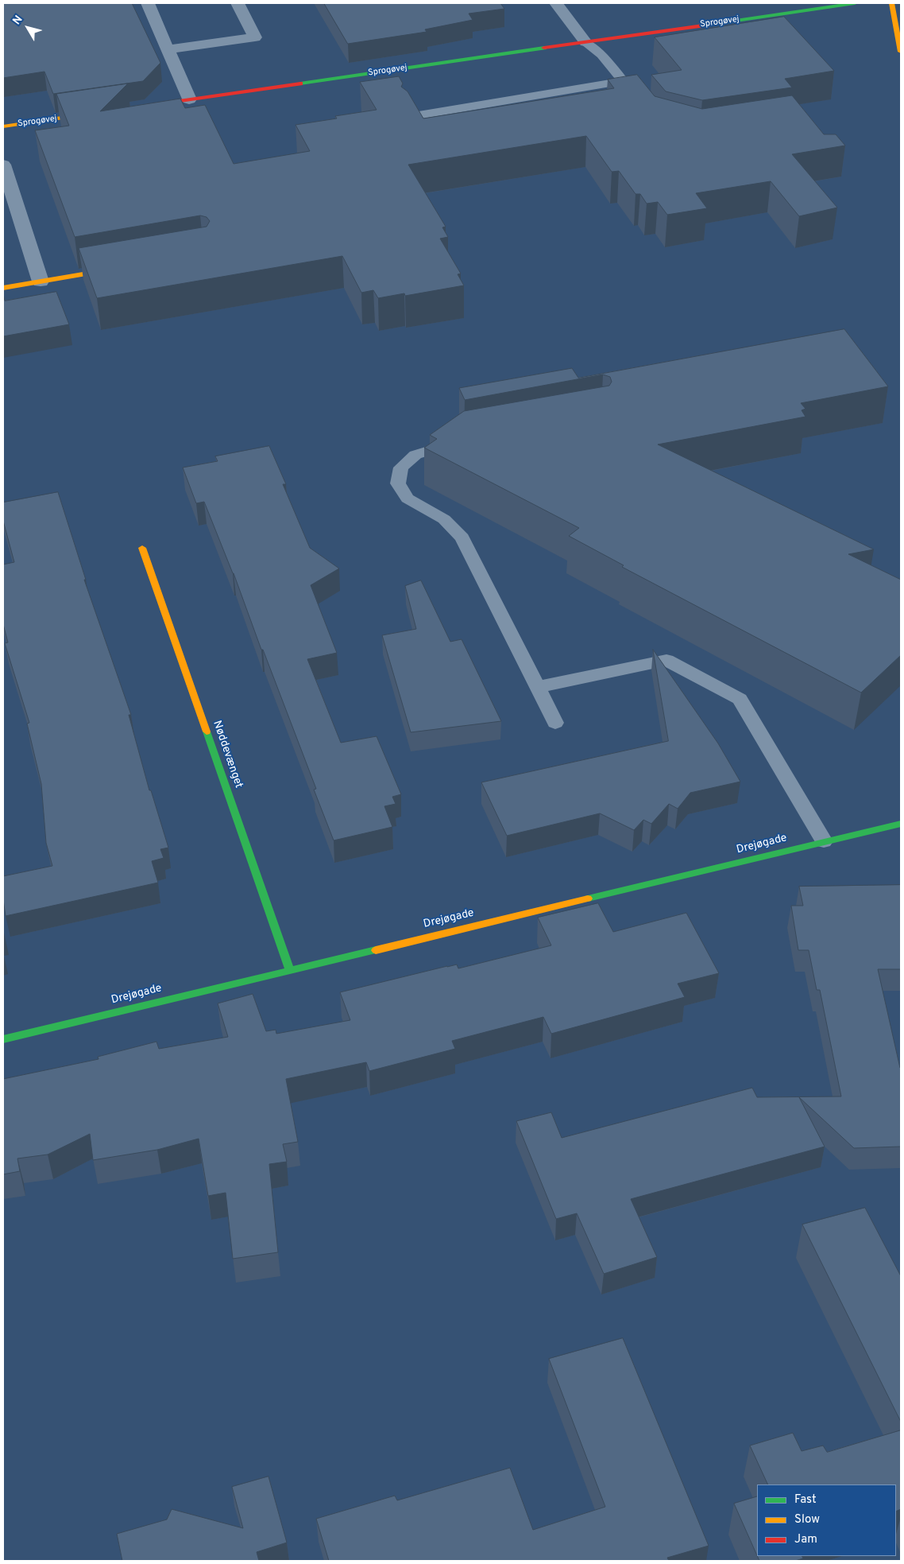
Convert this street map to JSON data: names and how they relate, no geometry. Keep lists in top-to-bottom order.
{
  "streets": {
    "street": ["Sprogøvej", "Nøddevænget", "Drejøgade"]
  },
  "crossings": [
    ["Nøddevænget", "Drejøgade"]
  ],
  "legend": ["Fast", "Slow", "Jam"],
  "north": "top left"
}
